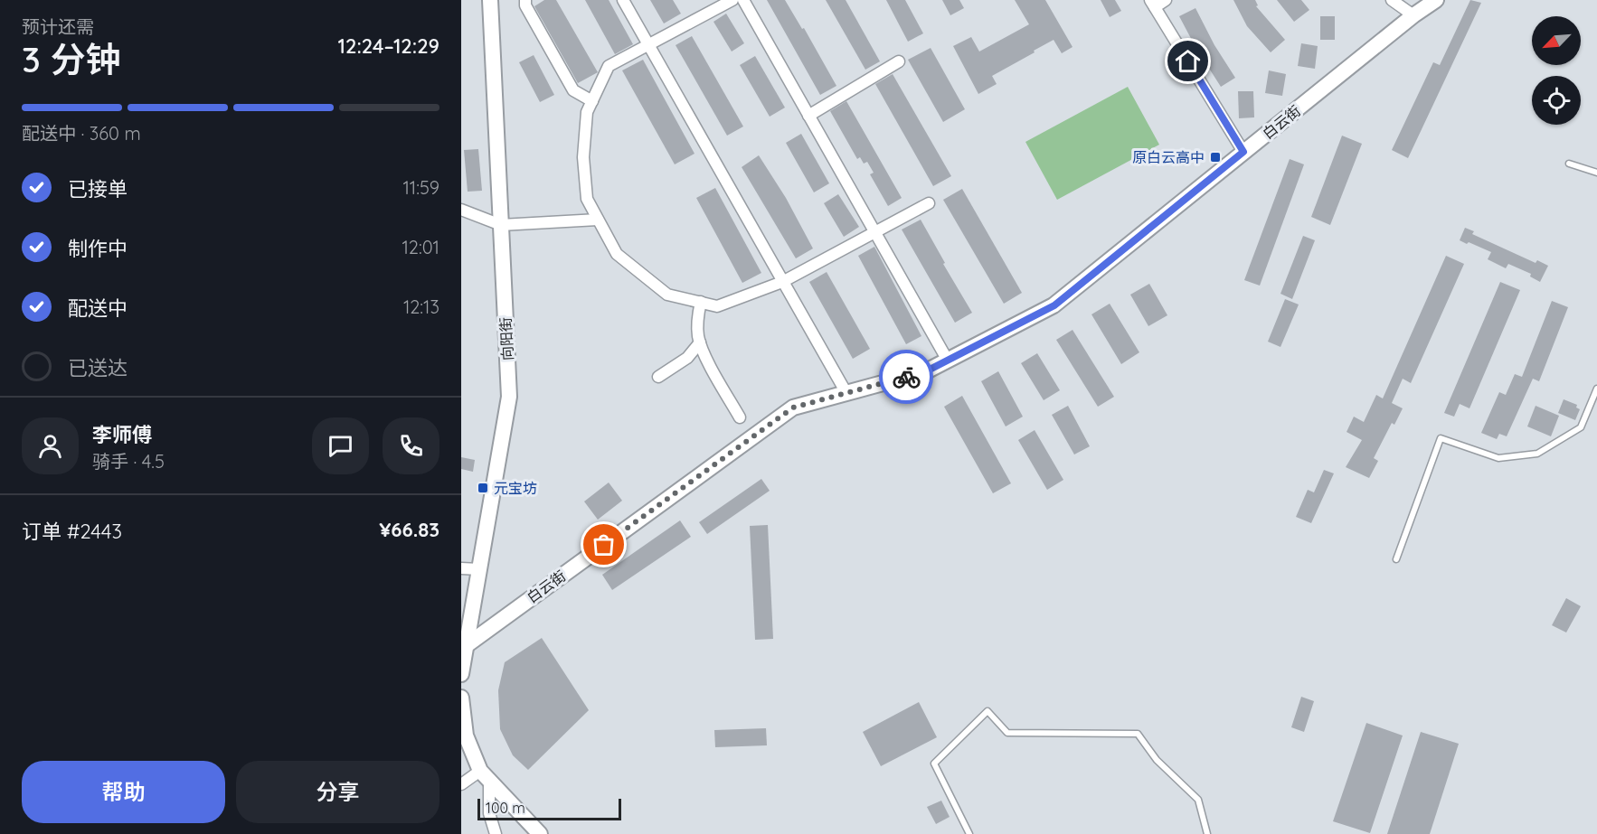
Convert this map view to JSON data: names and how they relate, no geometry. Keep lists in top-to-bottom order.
{
  "streets": {
    "main road": ["白云街", "向阳街"]
  },
  "crossings": [
    ["白云街", "向阳街"]
  ],
  "places": {
    "transit": ["原白云高中", "元宝坊"]
  },
  "scale_bar": "100 m",
  "north": "bottom left",
  "page": {
    "heading": ["3 分钟", "预计还需", "12:24–12:29"],
    "panel": [
      "李师傅",
      "骑手 · 4.5",
      "订单 #2443",
      "¥66.83"
    ],
    "bar": "配送中 · 360 m",
    "list": [
      ["已接单", "11:59"],
      ["制作中", "12:01"],
      ["配送中", "12:13"],
      "已送达"
    ],
    "buttons": ["帮助", "分享"],
    "scale": "100 m"
  }
}
